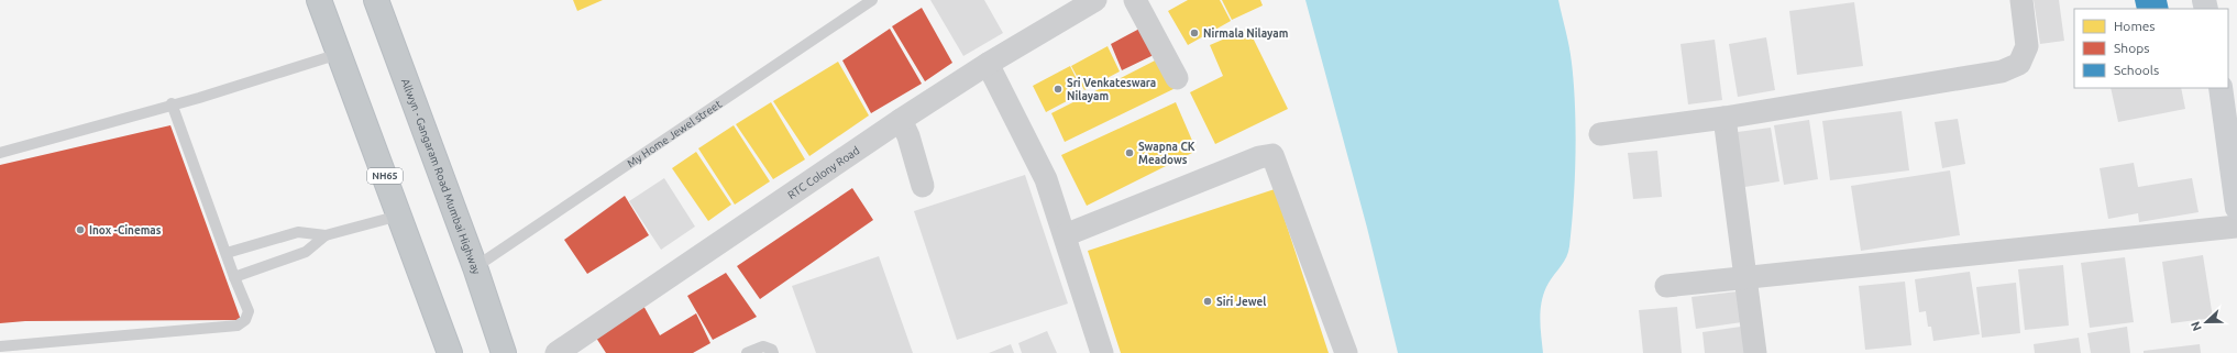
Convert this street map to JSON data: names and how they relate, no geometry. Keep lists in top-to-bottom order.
{
  "streets": {
    "highway": ["NH65", "Allwyn - Gangaram Road Mumbai Highway"],
    "street": ["RTC Colony Road"],
    "lane": ["My Home Jewel street"]
  },
  "crossings": [
    ["My Home Jewel street", "Allwyn - Gangaram Road Mumbai Highway"]
  ],
  "places": [
    "Nirmala Nilayam",
    "Sri Venkateswara Nilayam",
    "Swapna CK Meadows",
    "Inox -Cinemas",
    "Siri Jewel"
  ],
  "legend": ["Homes", "Shops", "Schools"],
  "north": "left"
}
